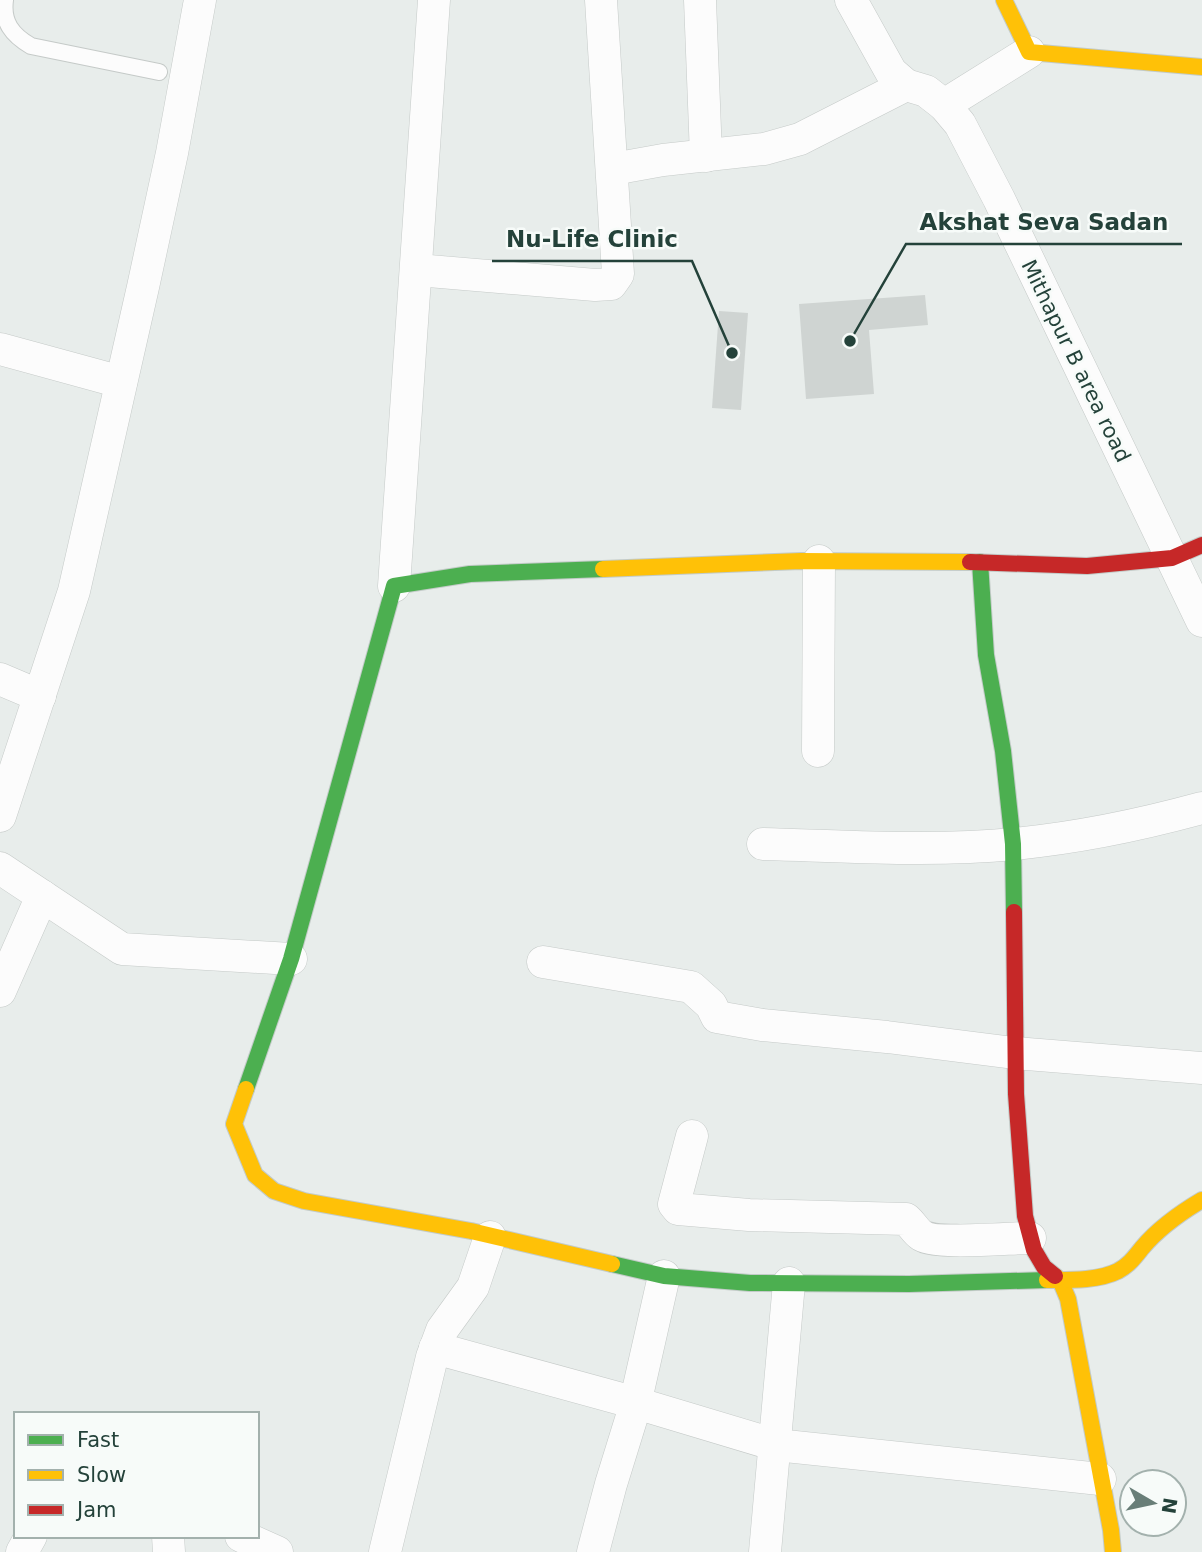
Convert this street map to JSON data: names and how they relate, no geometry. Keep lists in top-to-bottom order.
{
  "streets": {
    "street": ["Mithapur B area road"]
  },
  "places": ["Akshat Seva Sadan", "Nu-Life Clinic"],
  "legend": ["Fast", "Slow", "Jam"],
  "north": "right"
}
